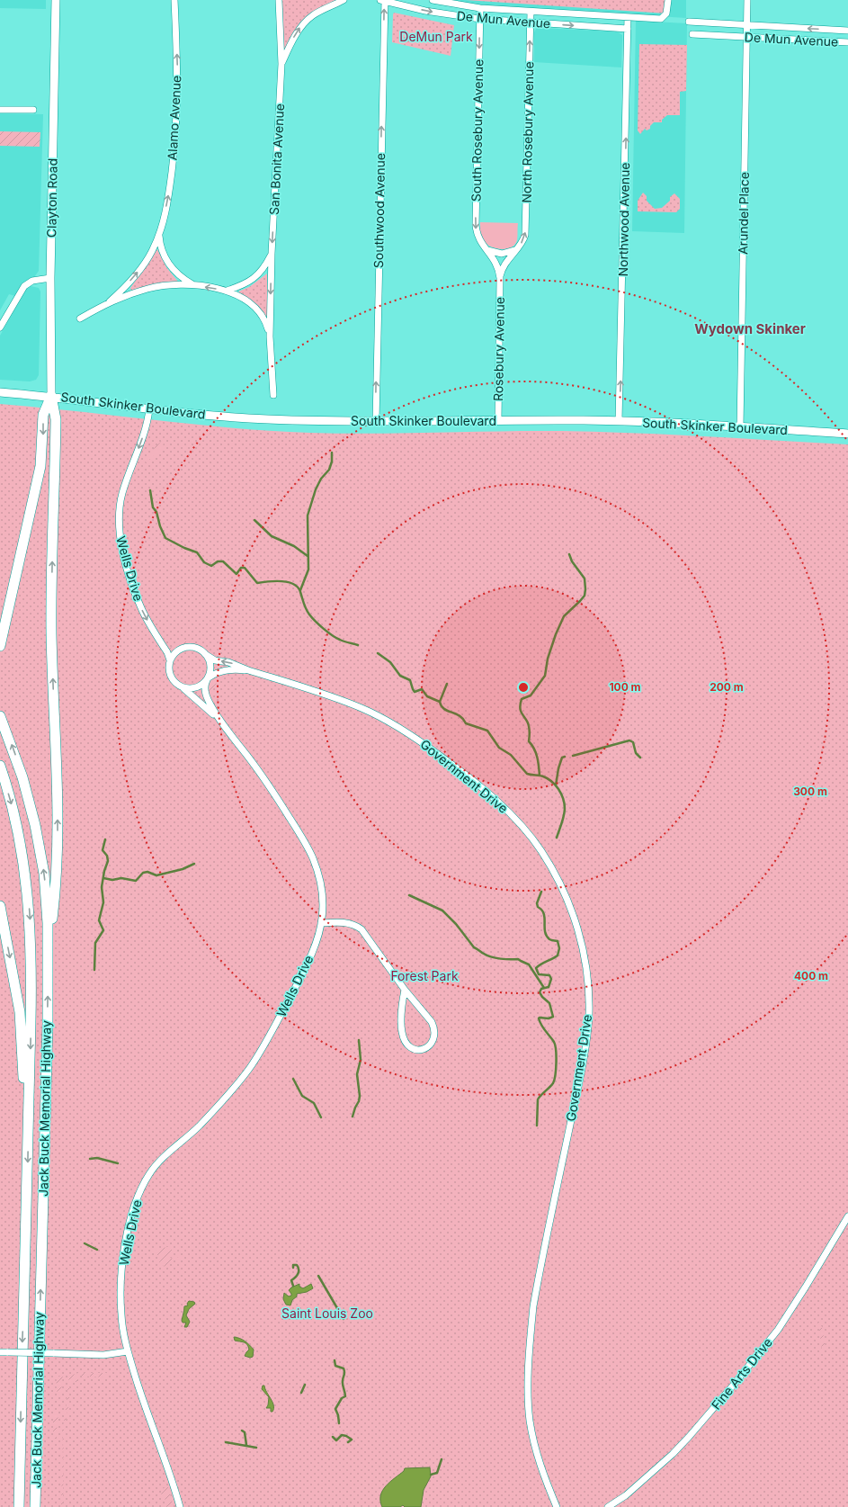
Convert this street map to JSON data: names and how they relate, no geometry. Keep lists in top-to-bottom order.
{
  "streets": {
    "highway": ["Jack Buck Memorial Highway"],
    "main road": ["Clayton Road", "South Skinker Boulevard"],
    "street": [
      "De Mun Avenue",
      "Alamo Avenue",
      "South Rosebury Avenue",
      "North Rosebury Avenue",
      "San Bonita Avenue",
      "Southwood Avenue",
      "Arundel Place",
      "Northwood Avenue",
      "Rosebury Avenue",
      "Wells Drive",
      "Government Drive",
      "Fine Arts Drive"
    ]
  },
  "crossings": [
    ["De Mun Avenue", "South Rosebury Avenue"],
    ["De Mun Avenue", "North Rosebury Avenue"],
    ["De Mun Avenue", "Southwood Avenue"],
    ["De Mun Avenue", "Arundel Place"],
    ["De Mun Avenue", "Northwood Avenue"],
    ["South Rosebury Avenue", "North Rosebury Avenue"],
    ["South Rosebury Avenue", "Rosebury Avenue"],
    ["North Rosebury Avenue", "Rosebury Avenue"],
    ["Clayton Road", "South Skinker Boulevard"],
    ["Southwood Avenue", "South Skinker Boulevard"],
    ["Arundel Place", "South Skinker Boulevard"],
    ["Northwood Avenue", "South Skinker Boulevard"],
    ["Rosebury Avenue", "South Skinker Boulevard"],
    ["South Skinker Boulevard", "Wells Drive"],
    ["Wells Drive", "Government Drive"]
  ],
  "one_way": [
    "Alamo Avenue",
    "South Rosebury Avenue",
    "North Rosebury Avenue",
    "Southwood Avenue",
    "Northwood Avenue"
  ],
  "districts": ["Wydown Skinker"],
  "parks": ["DeMun Park", "Forest Park", "Saint Louis Zoo"],
  "rings": [
    "100 m",
    "200 m",
    "300 m",
    "400 m"
  ]
}
